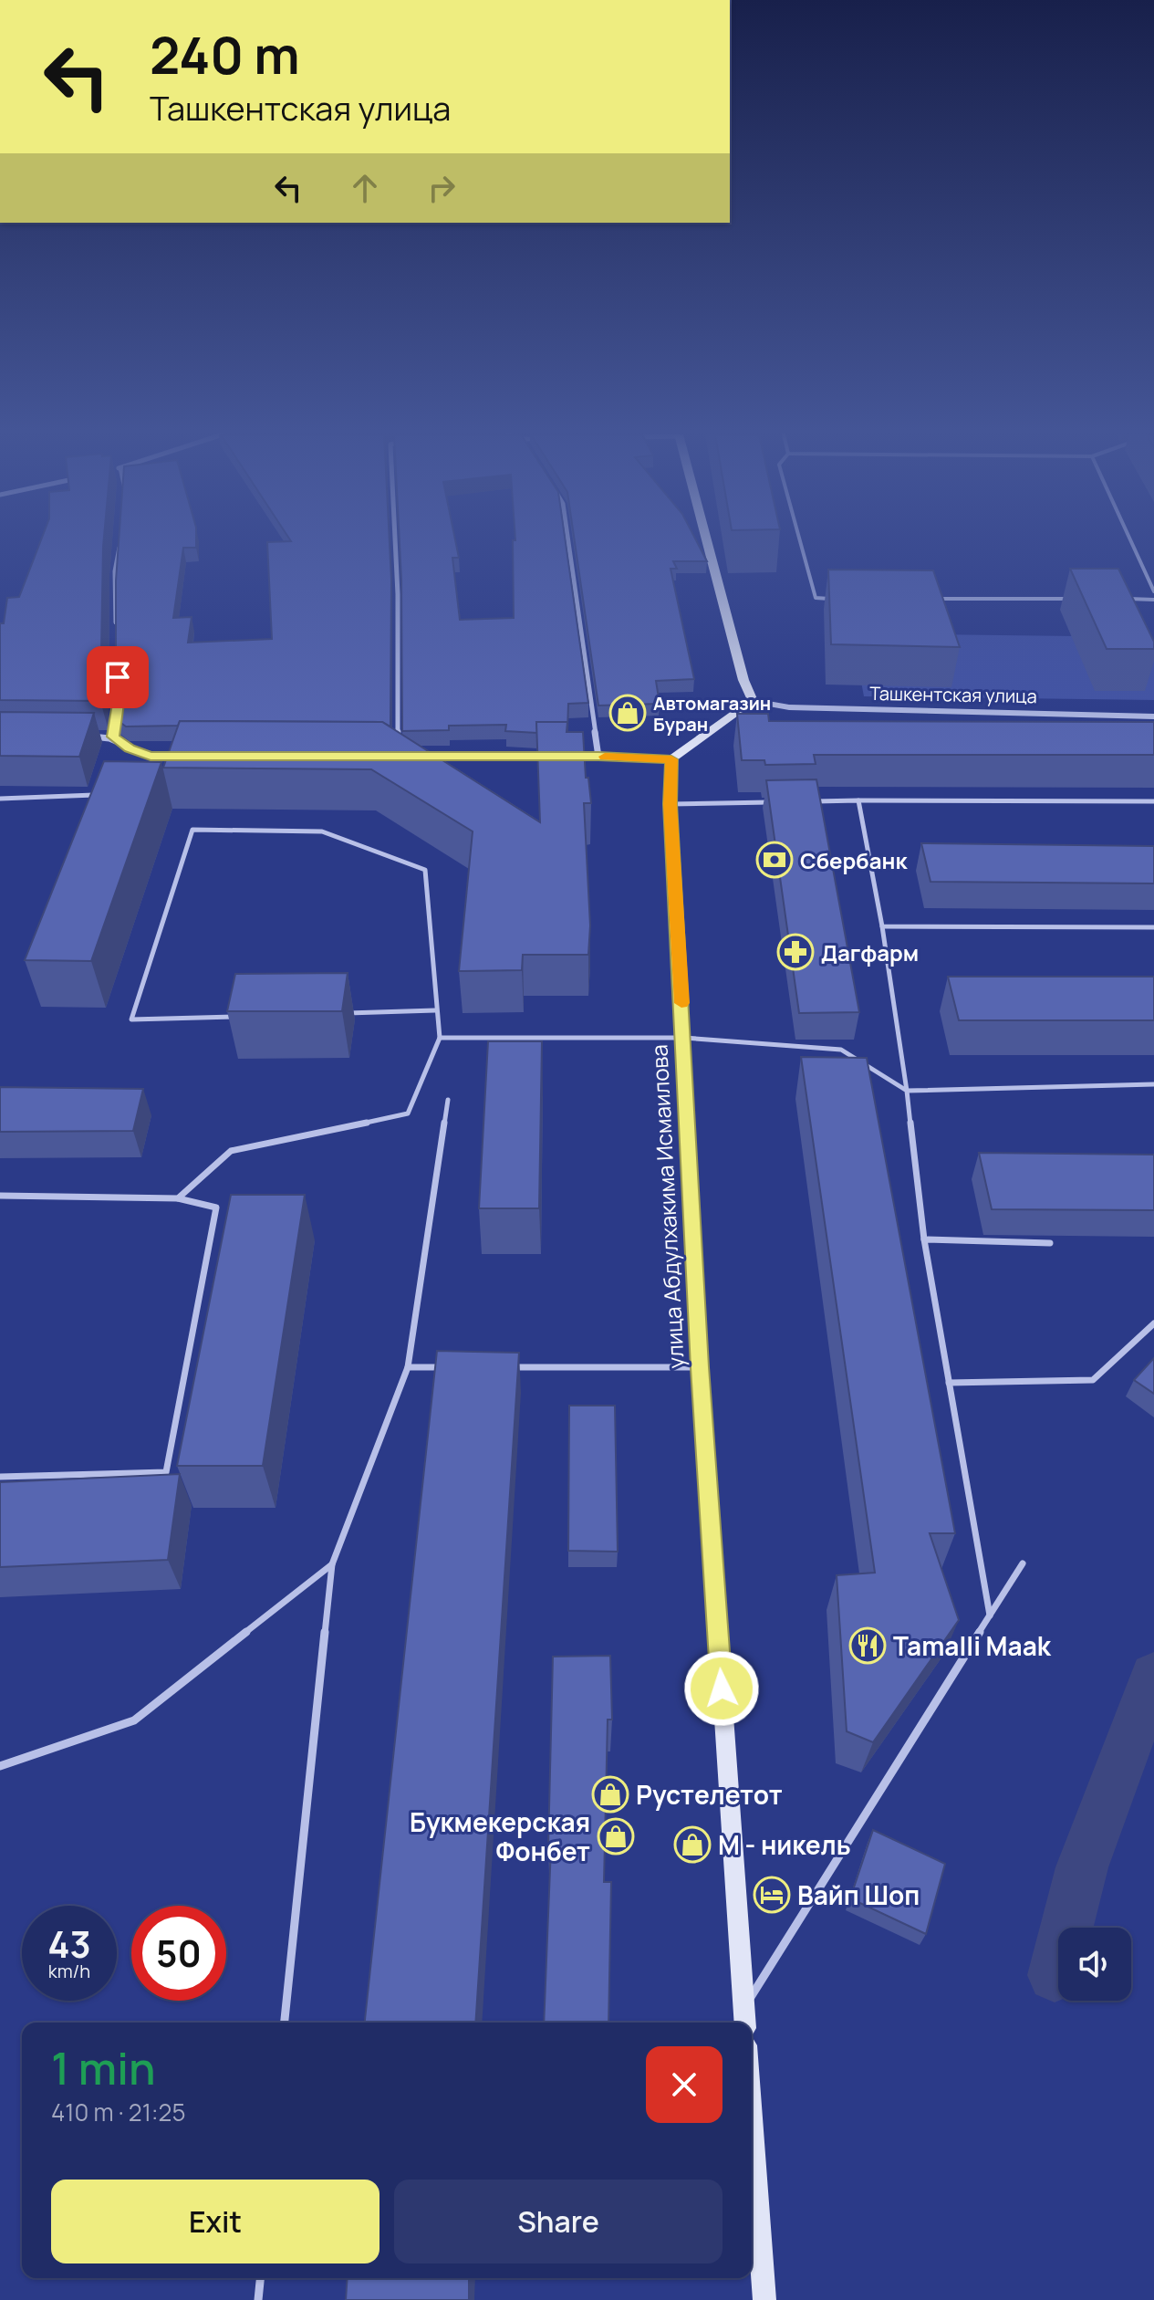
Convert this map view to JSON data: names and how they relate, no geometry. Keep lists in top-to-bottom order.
{
  "streets": {
    "main road": ["улица Абдулхакима Исмаилова"],
    "street": ["Ташкентская улица"]
  },
  "places": {
    "shop": [
      "Автомагазин Буран",
      "Рустелетот",
      "Букмекерская Фонбет",
      "М - никель"
    ],
    "bank": ["Сбербанк"],
    "pharmacy": ["Дагфарм"],
    "restaurant": ["Tamalli Maak"],
    "hotel": ["Вайп Шоп"]
  },
  "page": {
    "turn": ["240 m", "Ташкентская улица"],
    "speed": "43 km/h",
    "limit": "50",
    "heading": ["1 min", "410 m · 21:25"],
    "buttons": ["Exit", "Share"]
  }
}
